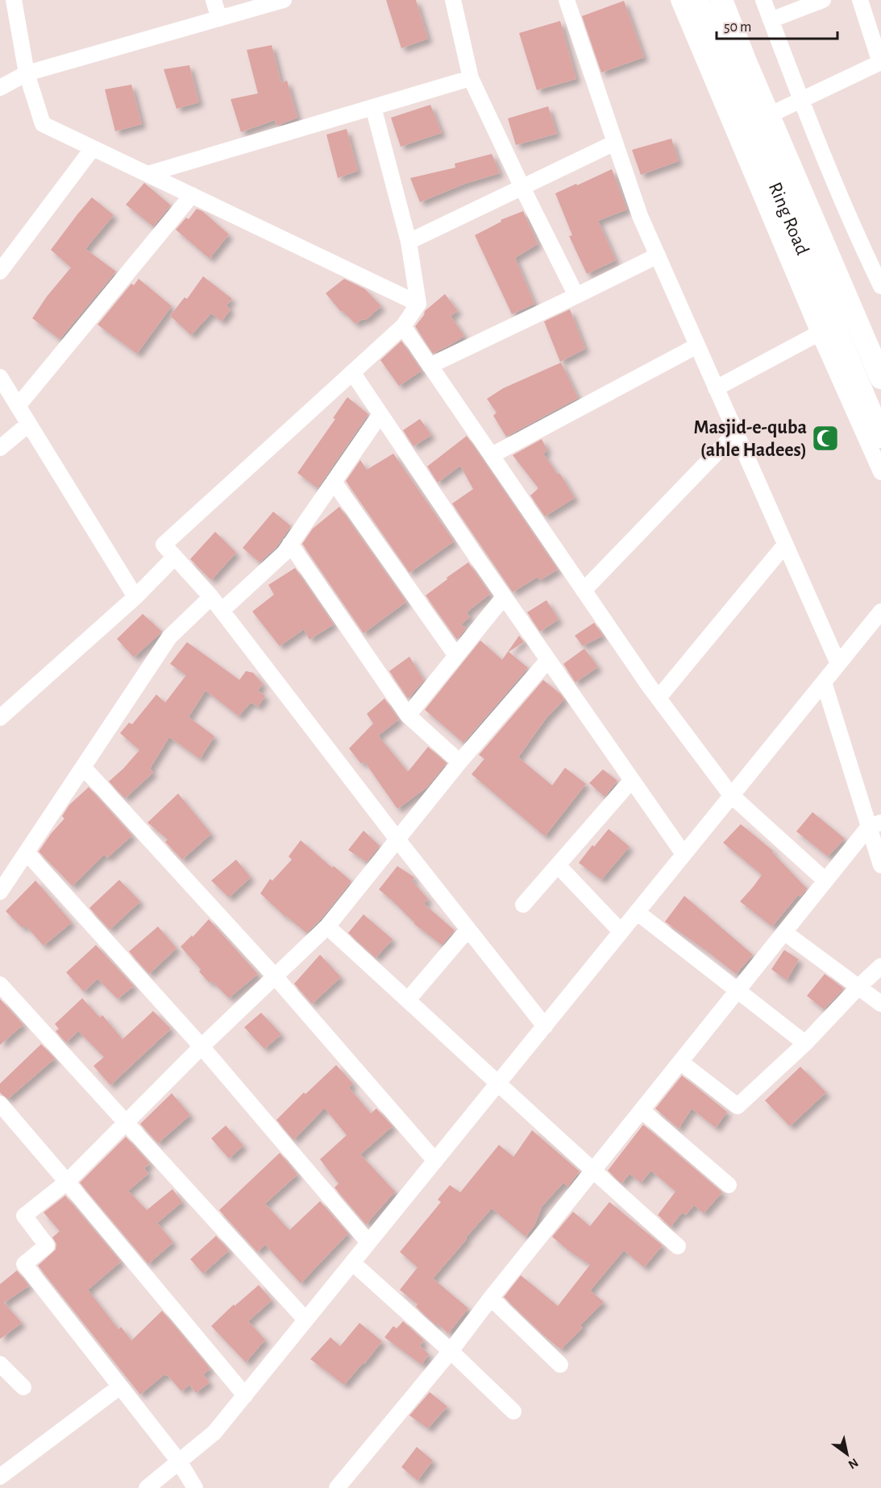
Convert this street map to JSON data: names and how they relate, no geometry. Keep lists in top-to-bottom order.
{
  "streets": {
    "highway": ["Ring Road"]
  },
  "places": {
    "mosque": ["Masjid-e-quba (ahle Hadees)"]
  },
  "scale_bar": "50 m",
  "north": "bottom right"
}
